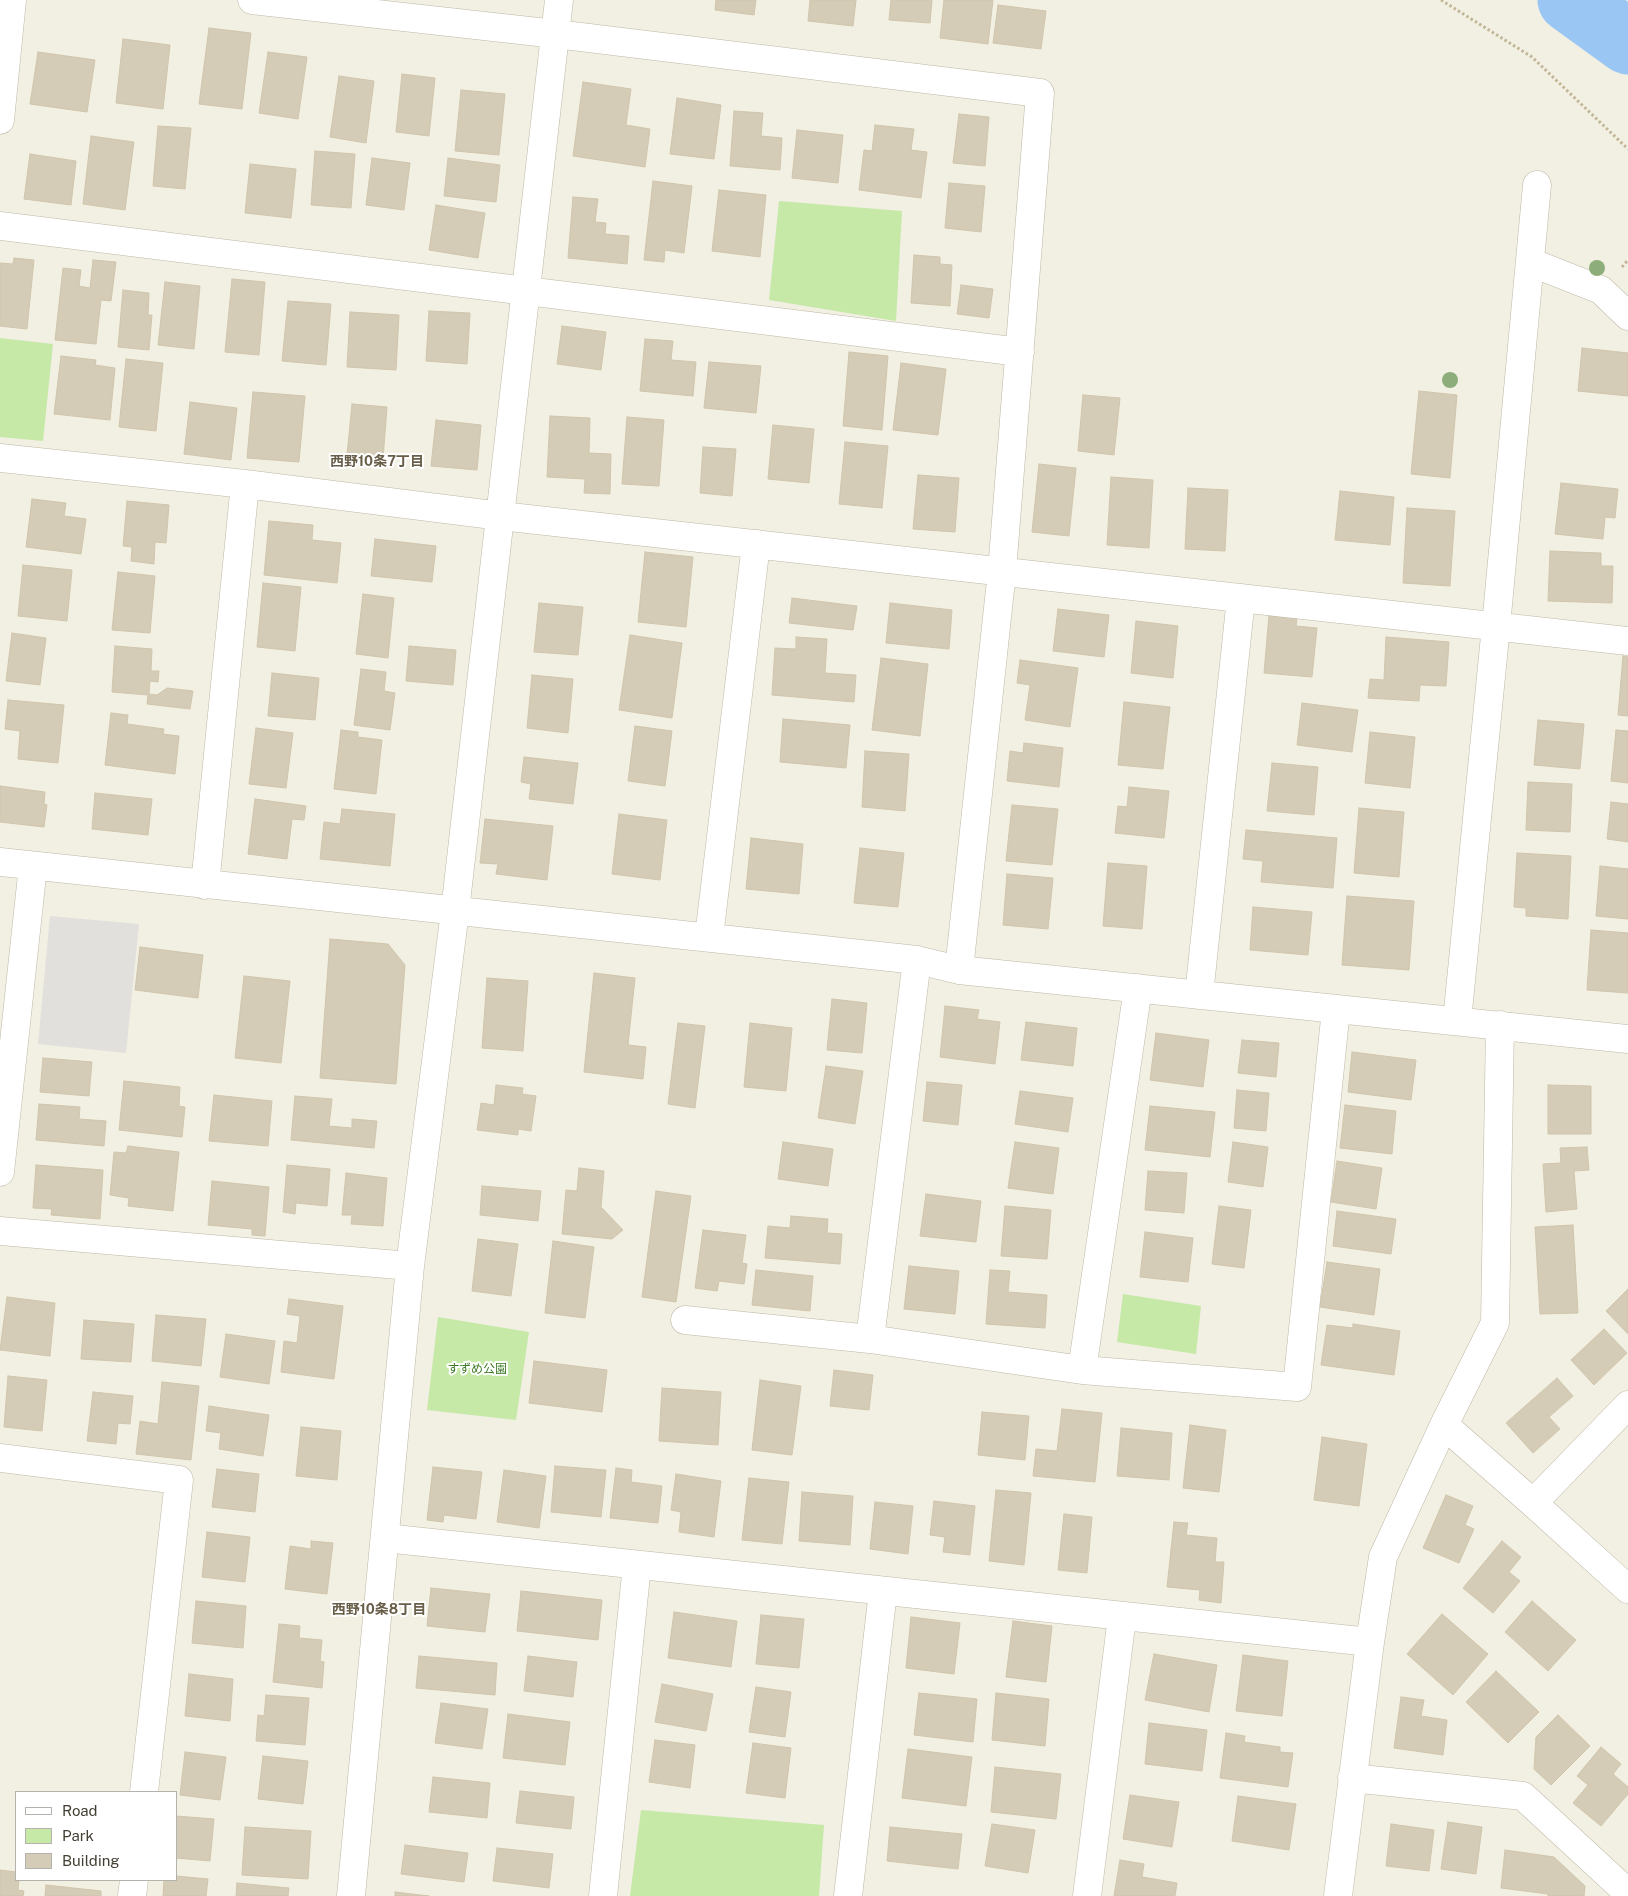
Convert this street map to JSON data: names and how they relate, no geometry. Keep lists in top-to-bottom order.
{
  "districts": ["西野10条7丁目", "西野10条8丁目"],
  "parks": ["すずめ公園"],
  "legend": ["Road", "Park", "Building"]
}
